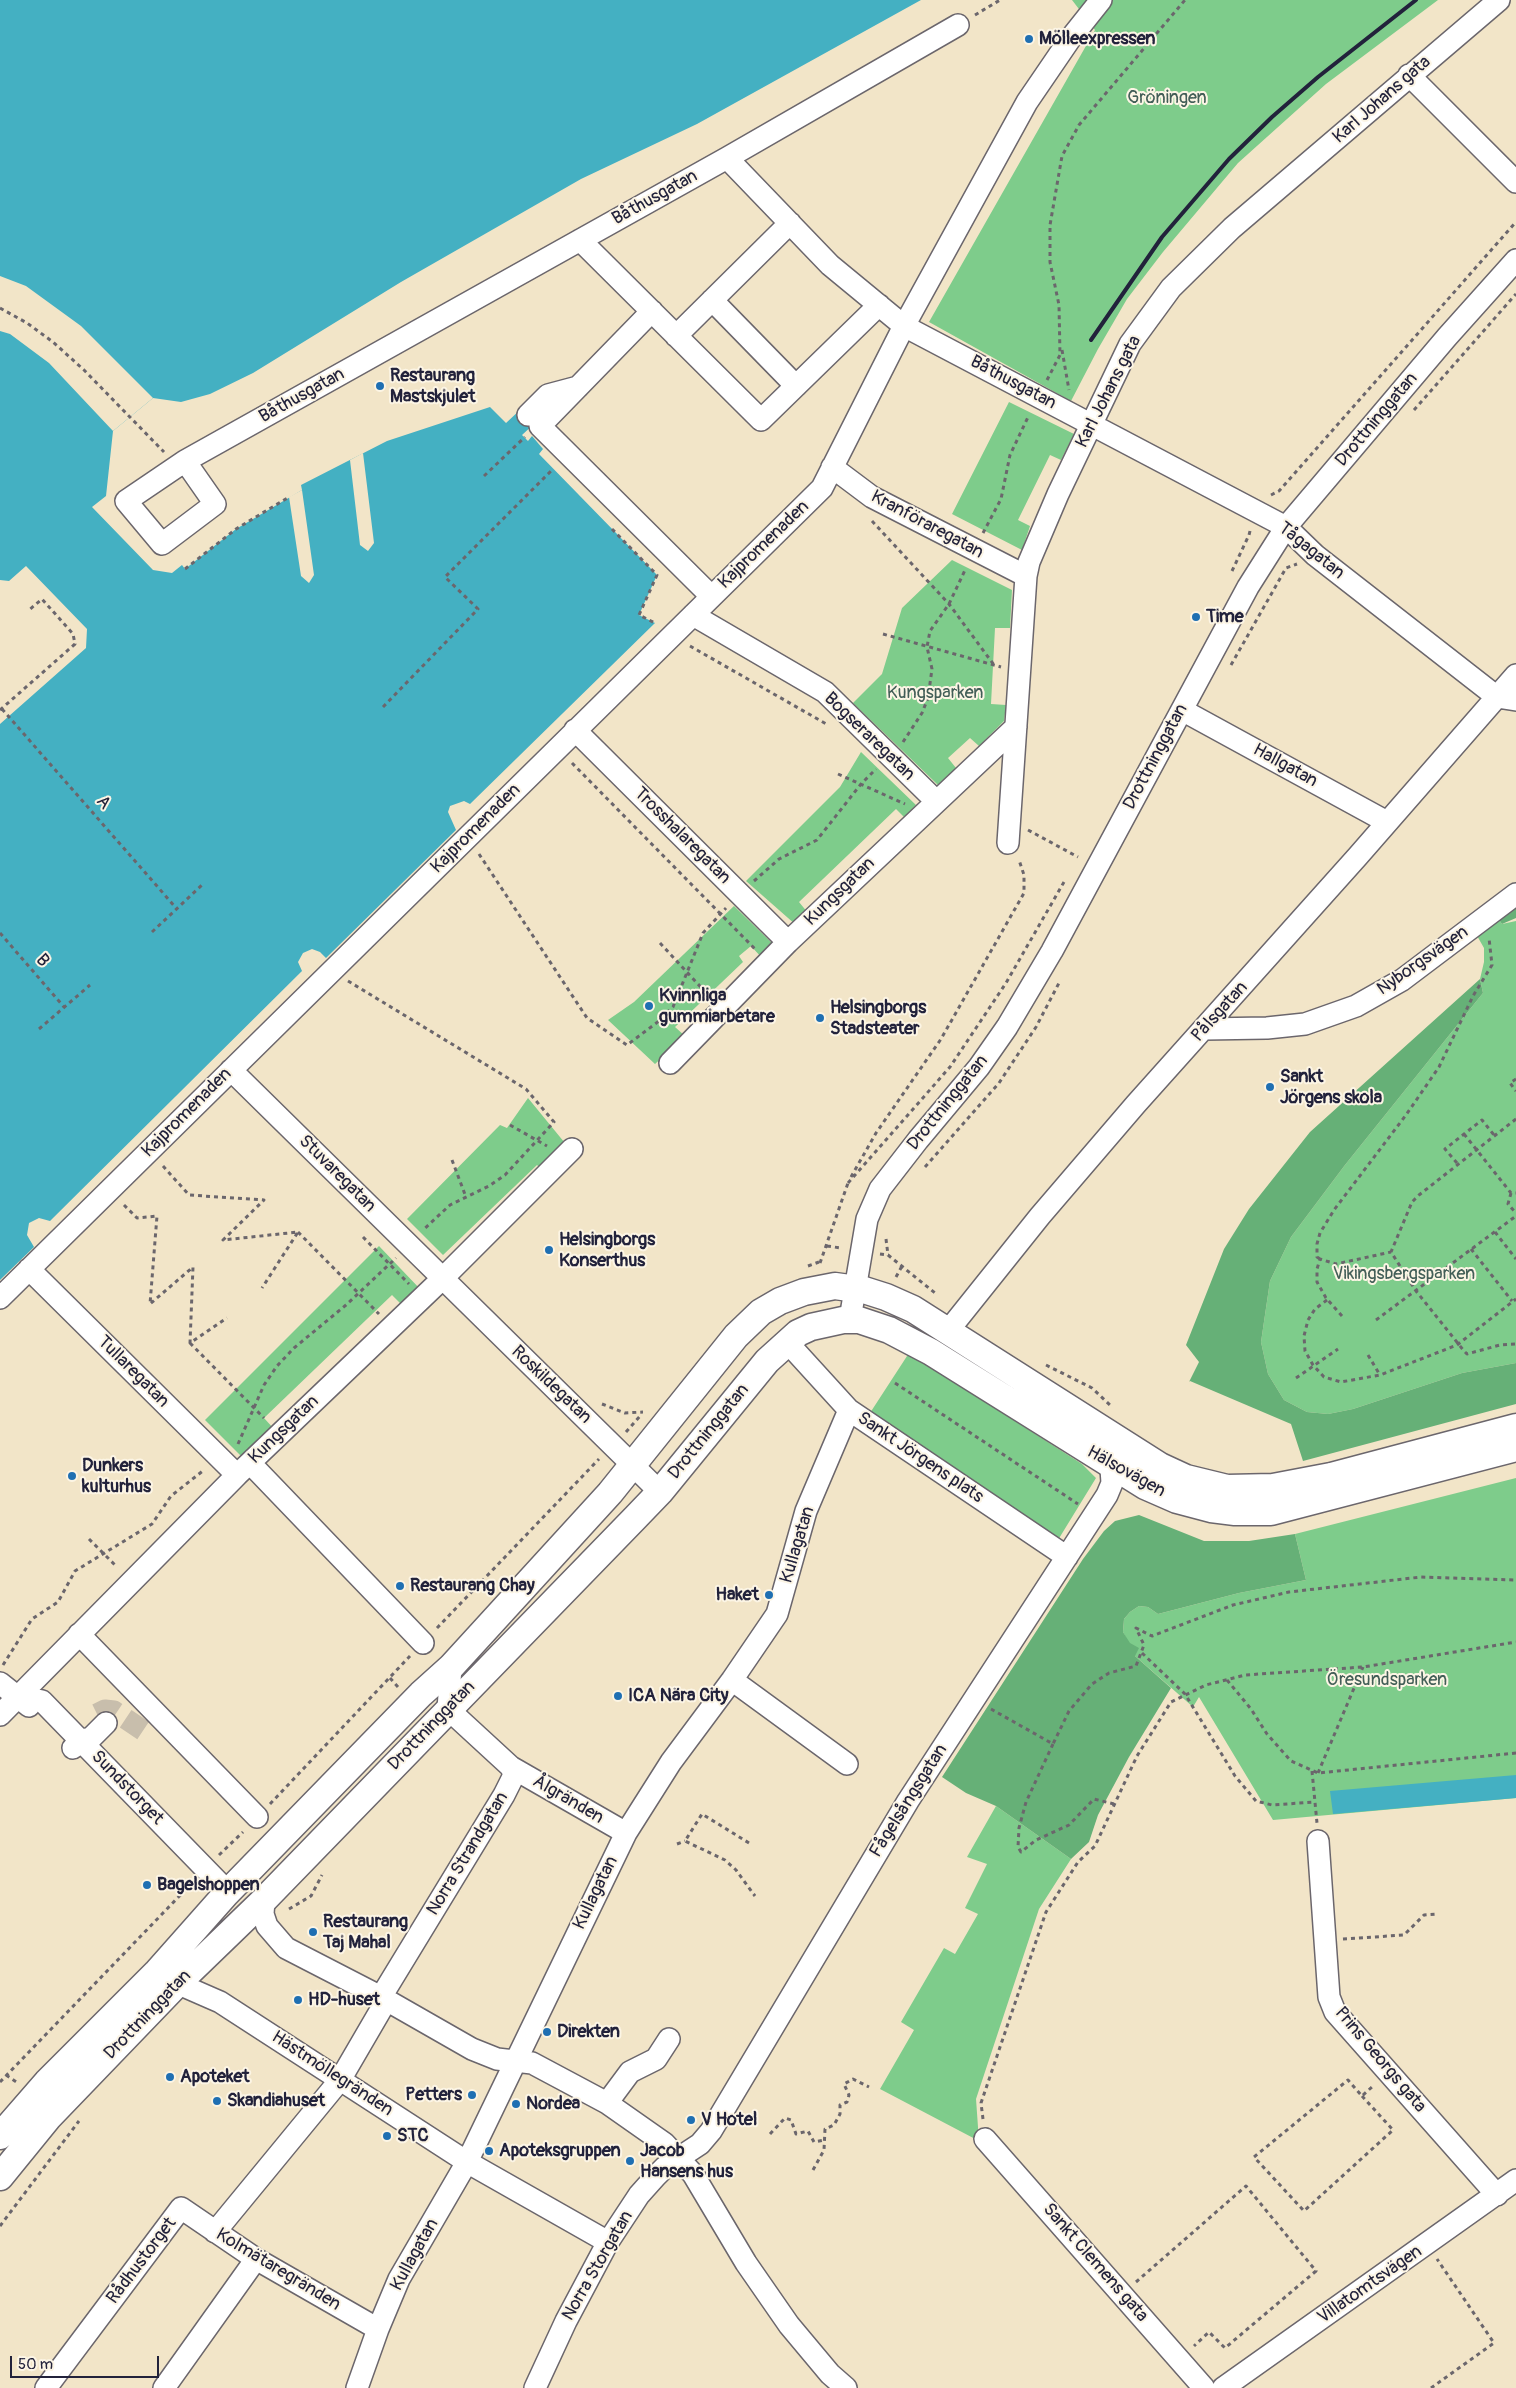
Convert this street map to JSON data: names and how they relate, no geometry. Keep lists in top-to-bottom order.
{
  "streets": {
    "main road": ["Drottninggatan", "Hälsovägen"],
    "street": [
      "Karl Johans gata",
      "Båthusgatan",
      "Kranföraregatan",
      "Kajpromenaden",
      "Tågagatan",
      "Bogseraregatan",
      "Hallgatan",
      "Trosshalaregatan",
      "Kungsgatan",
      "Nyborgsvägen",
      "Pålsgatan",
      "Stuvaregatan",
      "Tullaregatan",
      "Roskildegatan",
      "Sankt Jörgens plats",
      "Kullagatan",
      "Sundstorget",
      "Ålgränden",
      "Fågelsångsgatan",
      "Norra Strandgatan",
      "Prins Georgs gata",
      "Hästmöllegränden",
      "Rådhustorget",
      "Sankt Clemens gata",
      "Norra Storgatan",
      "Kolmätaregränden",
      "Villatomtsvägen"
    ],
    "path": ["A", "B"]
  },
  "crossings": [
    ["Karl Johans gata", "Båthusgatan"],
    ["Karl Johans gata", "Kranföraregatan"],
    ["Karl Johans gata", "Tågagatan"],
    ["Karl Johans gata", "Kungsgatan"],
    ["Båthusgatan", "Kajpromenaden"],
    ["Båthusgatan", "Tågagatan"],
    ["Drottninggatan", "Tågagatan"],
    ["Drottninggatan", "Hallgatan"],
    ["Drottninggatan", "Roskildegatan"],
    ["Drottninggatan", "Sankt Jörgens plats"],
    ["Drottninggatan", "Hälsovägen"],
    ["Drottninggatan", "Sundstorget"],
    ["Drottninggatan", "Hästmöllegränden"],
    ["Kranföraregatan", "Kajpromenaden"],
    ["Kajpromenaden", "Bogseraregatan"],
    ["Kajpromenaden", "Trosshalaregatan"],
    ["Kajpromenaden", "Stuvaregatan"],
    ["Kajpromenaden", "Tullaregatan"],
    ["Tågagatan", "Pålsgatan"],
    ["Bogseraregatan", "Kungsgatan"],
    ["Hallgatan", "Pålsgatan"],
    ["Trosshalaregatan", "Kungsgatan"],
    ["Kungsgatan", "Stuvaregatan"],
    ["Kungsgatan", "Tullaregatan"],
    ["Kungsgatan", "Roskildegatan"],
    ["Nyborgsvägen", "Pålsgatan"],
    ["Pålsgatan", "Hälsovägen"],
    ["Stuvaregatan", "Roskildegatan"],
    ["Sankt Jörgens plats", "Kullagatan"],
    ["Sankt Jörgens plats", "Fågelsångsgatan"],
    ["Hälsovägen", "Fågelsångsgatan"],
    ["Kullagatan", "Ålgränden"],
    ["Kullagatan", "Hästmöllegränden"],
    ["Kullagatan", "Kolmätaregränden"],
    ["Ålgränden", "Norra Strandgatan"],
    ["Fågelsångsgatan", "Norra Storgatan"],
    ["Norra Strandgatan", "Hästmöllegränden"],
    ["Norra Strandgatan", "Kolmätaregränden"],
    ["Prins Georgs gata", "Villatomtsvägen"],
    ["Hästmöllegränden", "Norra Storgatan"],
    ["Rådhustorget", "Kolmätaregränden"]
  ],
  "parks": [
    "Gröningen",
    "Kungsparken",
    "Vikingsbergsparken",
    "Öresundsparken"
  ],
  "places": [
    "Mölleexpressen",
    "Restaurang Mastskjulet",
    "Time",
    "Kvinnliga gummiarbetare",
    "Helsingborgs Stadsteater",
    "Sankt Jörgens skola",
    "Helsingborgs Konserthus",
    "Dunkers kulturhus",
    "Restaurang Chay",
    "Haket",
    "ICA Nära City",
    "Bagelshoppen",
    "Restaurang Taj Mahal",
    "HD-huset",
    "Direkten",
    "Apoteket",
    "Petters",
    "Skandiahuset",
    "Nordea",
    "V Hotel",
    "STC",
    "Apoteksgruppen",
    "Jacob Hansens hus"
  ],
  "scale_bar": "50 m"
}
